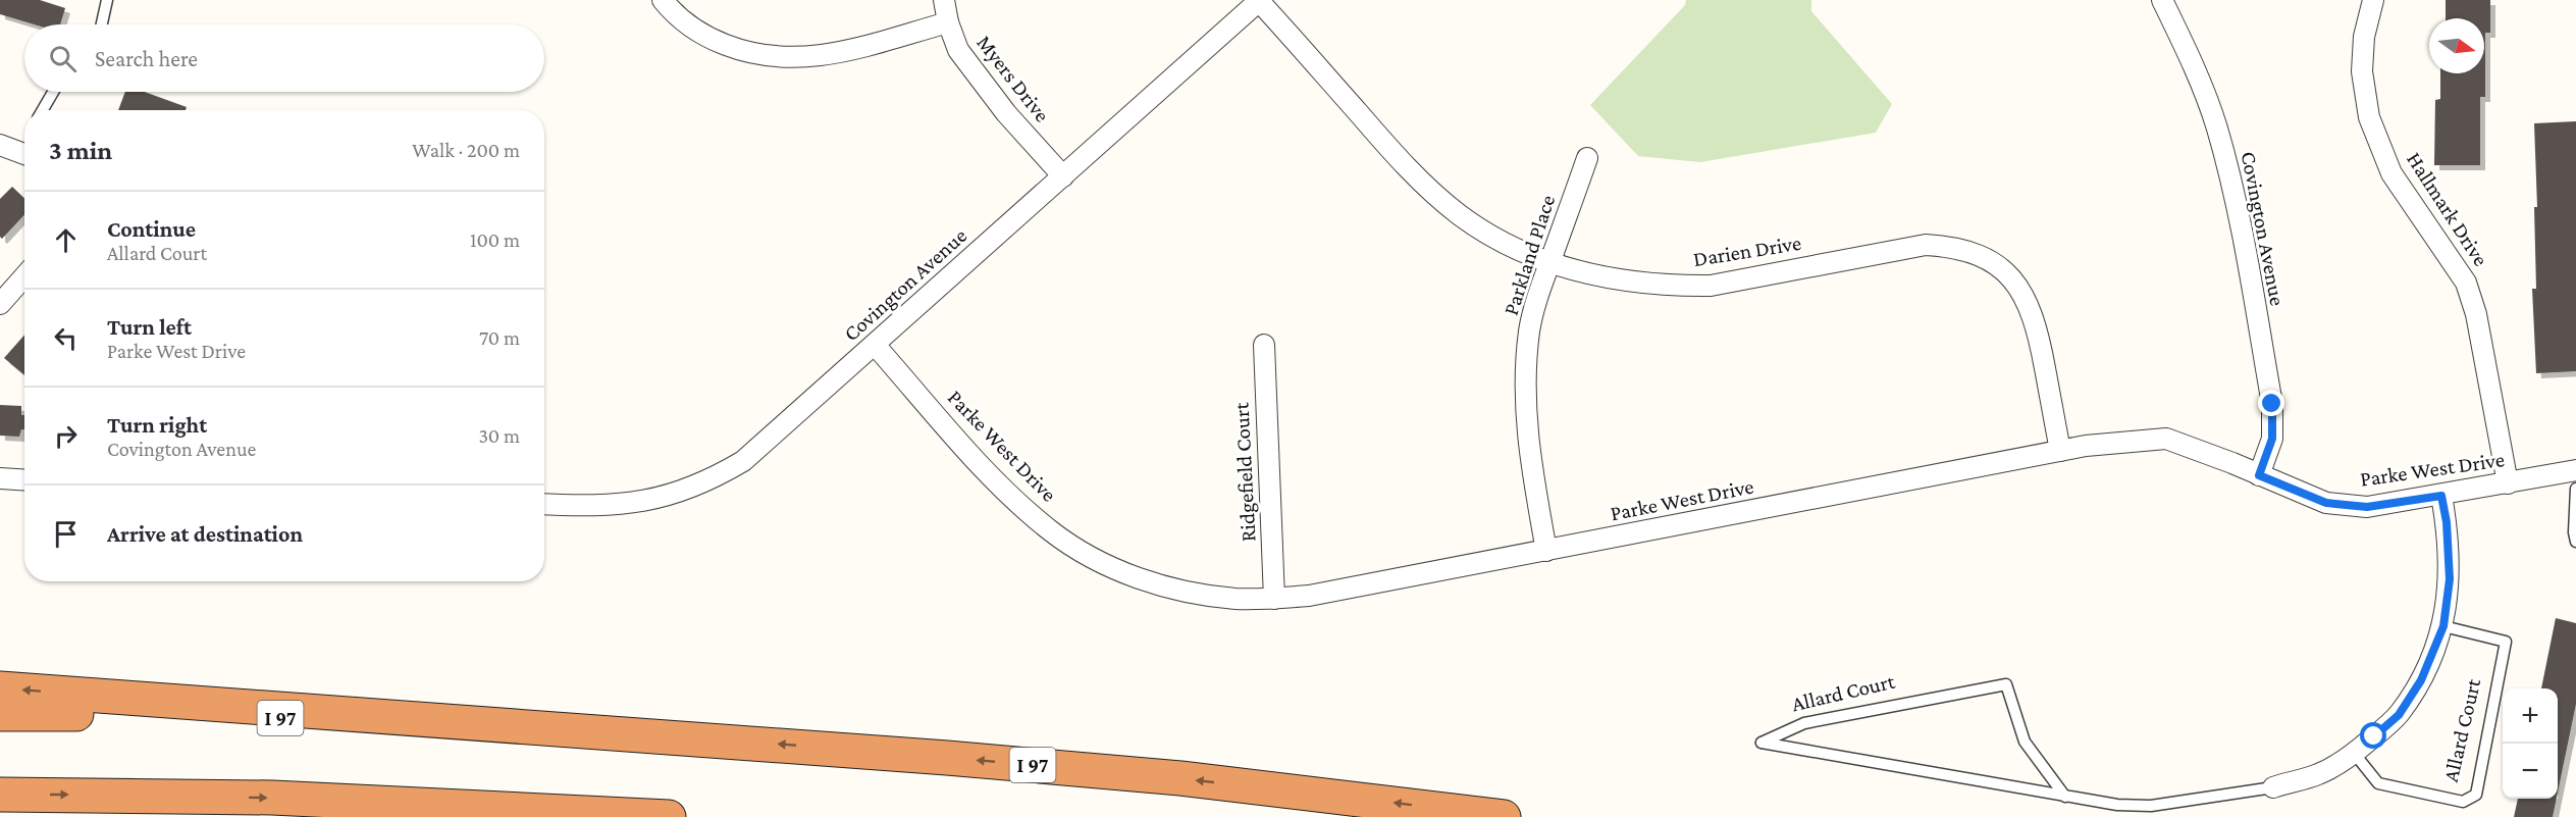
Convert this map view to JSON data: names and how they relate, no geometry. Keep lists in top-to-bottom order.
{
  "streets": {
    "highway": ["I 97"],
    "street": [
      "Myers Drive",
      "Hallmark Drive",
      "Covington Avenue",
      "Darien Drive",
      "Parkland Place",
      "Parke West Drive",
      "Ridgefield Court",
      "Allard Court"
    ]
  },
  "crossings": [
    ["Myers Drive", "Covington Avenue"],
    ["Hallmark Drive", "Parke West Drive"],
    ["Covington Avenue", "Darien Drive"],
    ["Covington Avenue", "Parke West Drive"],
    ["Darien Drive", "Parkland Place"],
    ["Darien Drive", "Parke West Drive"],
    ["Parkland Place", "Parke West Drive"],
    ["Parke West Drive", "Ridgefield Court"],
    ["Parke West Drive", "Allard Court"]
  ],
  "north": "right",
  "page": {
    "search": "Search here",
    "heading": ["3 min", "Walk · 200 m"],
    "list": [
      ["Continue", "Allard Court", "100 m"],
      ["Turn left", "Parke West Drive", "70 m"],
      ["Turn right", "Covington Avenue", "30 m"],
      "Arrive at destination"
    ],
    "map_buttons": ["+", "−"]
  }
}
